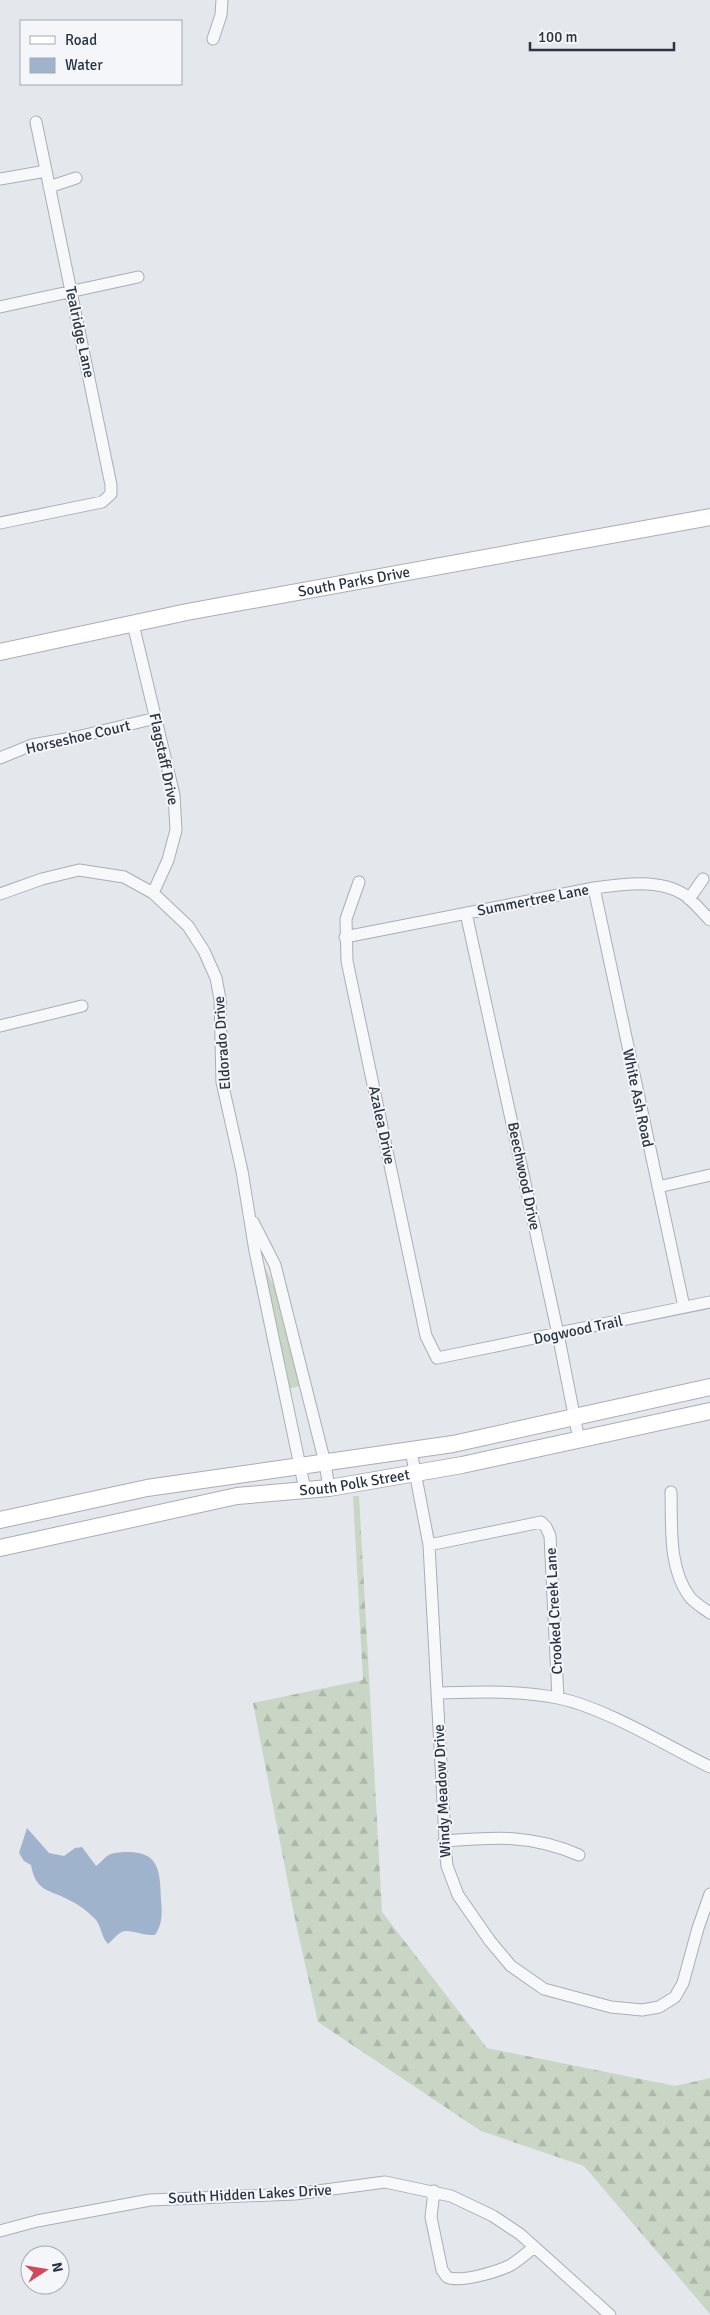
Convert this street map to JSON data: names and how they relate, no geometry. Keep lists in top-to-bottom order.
{
  "streets": {
    "main road": ["South Parks Drive", "South Polk Street"],
    "street": [
      "Tealridge Lane",
      "Horseshoe Court",
      "Flagstaff Drive",
      "Summertree Lane",
      "Eldorado Drive",
      "White Ash Road",
      "Azalea Drive",
      "Beechwood Drive",
      "Dogwood Trail",
      "Crooked Creek Lane",
      "Windy Meadow Drive",
      "South Hidden Lakes Drive"
    ]
  },
  "crossings": [
    ["South Parks Drive", "Flagstaff Drive"],
    ["Horseshoe Court", "Flagstaff Drive"],
    ["Flagstaff Drive", "Eldorado Drive"],
    ["Summertree Lane", "White Ash Road"],
    ["Summertree Lane", "Azalea Drive"],
    ["Summertree Lane", "Beechwood Drive"],
    ["Eldorado Drive", "South Polk Street"],
    ["White Ash Road", "Dogwood Trail"],
    ["Azalea Drive", "Dogwood Trail"],
    ["Beechwood Drive", "Dogwood Trail"],
    ["Beechwood Drive", "South Polk Street"],
    ["South Polk Street", "Windy Meadow Drive"],
    ["Crooked Creek Lane", "Windy Meadow Drive"]
  ],
  "legend": ["Road", "Water"],
  "scale_bar": "100 m",
  "north": "right"
}
